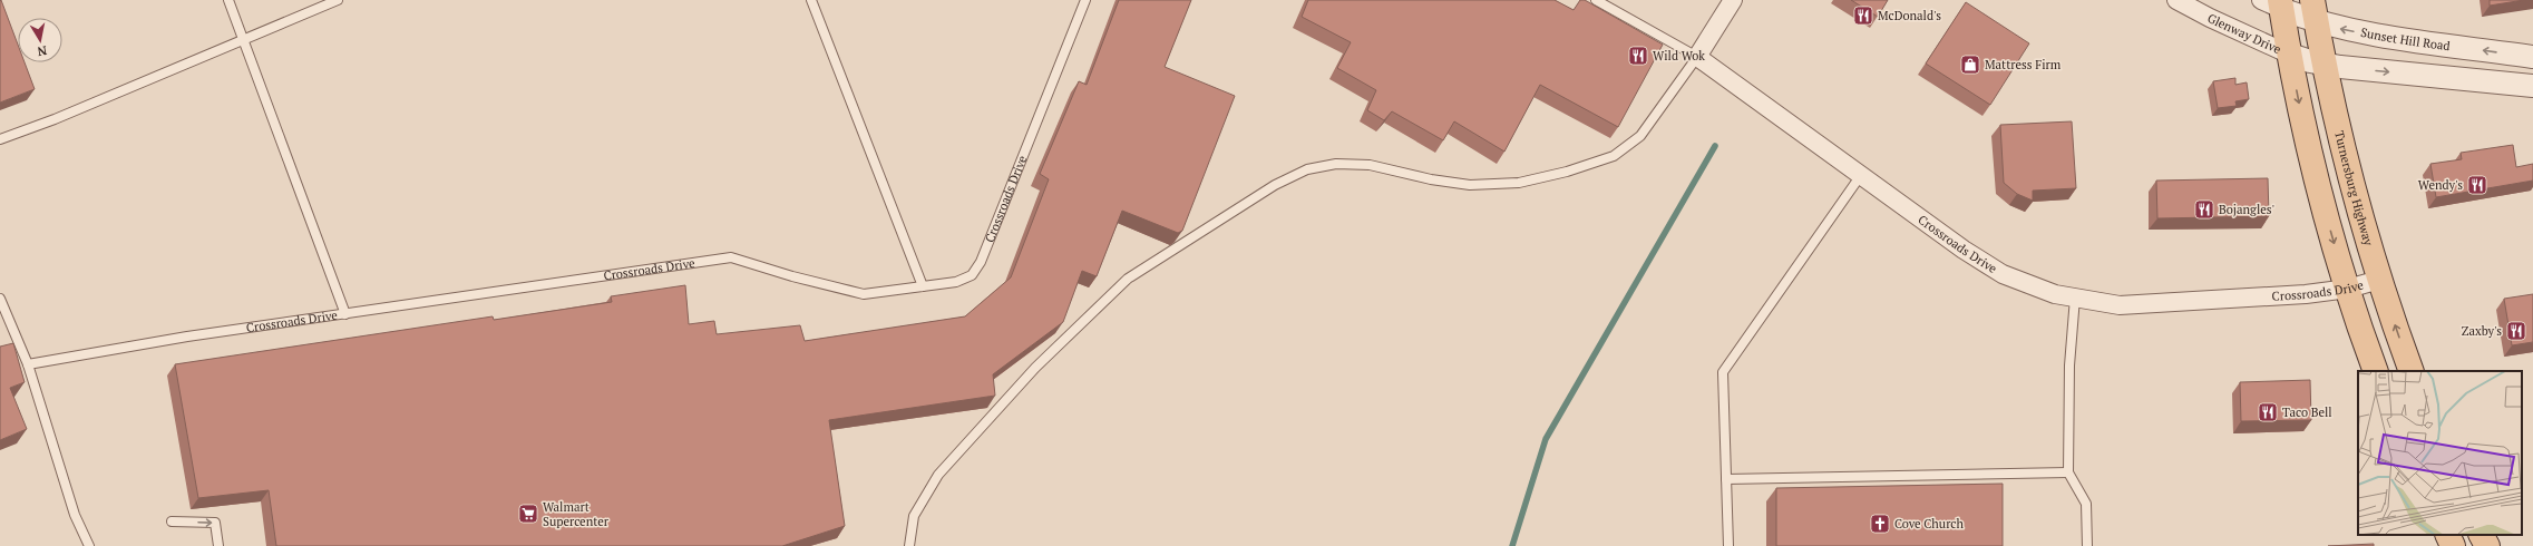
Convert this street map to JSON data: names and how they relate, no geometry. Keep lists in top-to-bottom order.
{
  "streets": {
    "main road": ["Turnersburg Highway"],
    "street": ["Glenway Drive", "Sunset Hill Road", "Crossroads Drive"]
  },
  "crossings": [
    ["Sunset Hill Road", "Turnersburg Highway"],
    ["Turnersburg Highway", "Crossroads Drive"]
  ],
  "places": {
    "restaurant": [
      "McDonald's",
      "Wild Wok",
      "Wendy's",
      "Bojangles'",
      "Zaxby's",
      "Taco Bell"
    ],
    "shop": ["Mattress Firm"],
    "supermarket": ["Walmart Supercenter"],
    "church": ["Cove Church"]
  },
  "north": "bottom"
}
